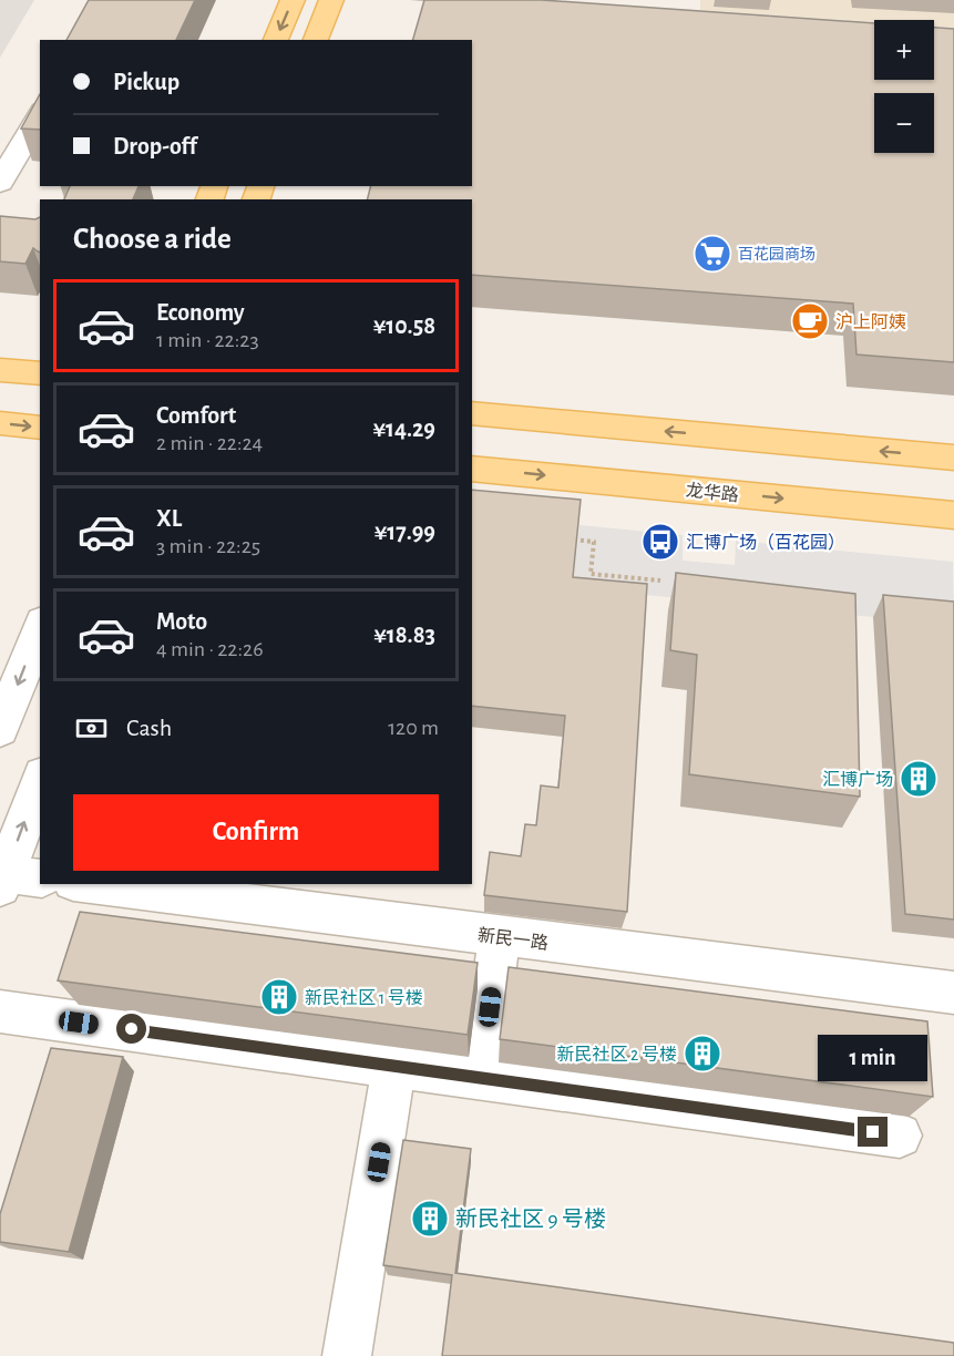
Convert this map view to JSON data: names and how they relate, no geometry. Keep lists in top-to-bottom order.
{
  "streets": {
    "main road": ["龙华路"],
    "street": ["新民一路"]
  },
  "places": {
    "supermarket": ["百花园商场"],
    "cafe": ["沪上阿姨"],
    "bus stop": ["汇博广场（百花园）"],
    "building": [
      "汇博广场",
      "新民社区 1 号楼",
      "新民社区 2 号楼",
      "新民社区 9 号楼"
    ]
  },
  "page": {
    "map_buttons": ["+", "−"],
    "banner": ["Pickup", "Drop-off"],
    "heading": "Choose a ride",
    "list": [
      {
        "name": "Economy",
        "note": "1 min · 22:23",
        "value": "¥10.58"
      },
      {
        "name": "Comfort",
        "note": "2 min · 22:24",
        "value": "¥14.29"
      },
      {
        "name": "XL",
        "note": "3 min · 22:25",
        "value": "¥17.99"
      },
      {
        "name": "Moto",
        "note": "4 min · 22:26",
        "value": "¥18.83"
      }
    ],
    "pay": ["Cash", "120 m"],
    "buttons": "Confirm",
    "bubble": "1 min"
  }
}
